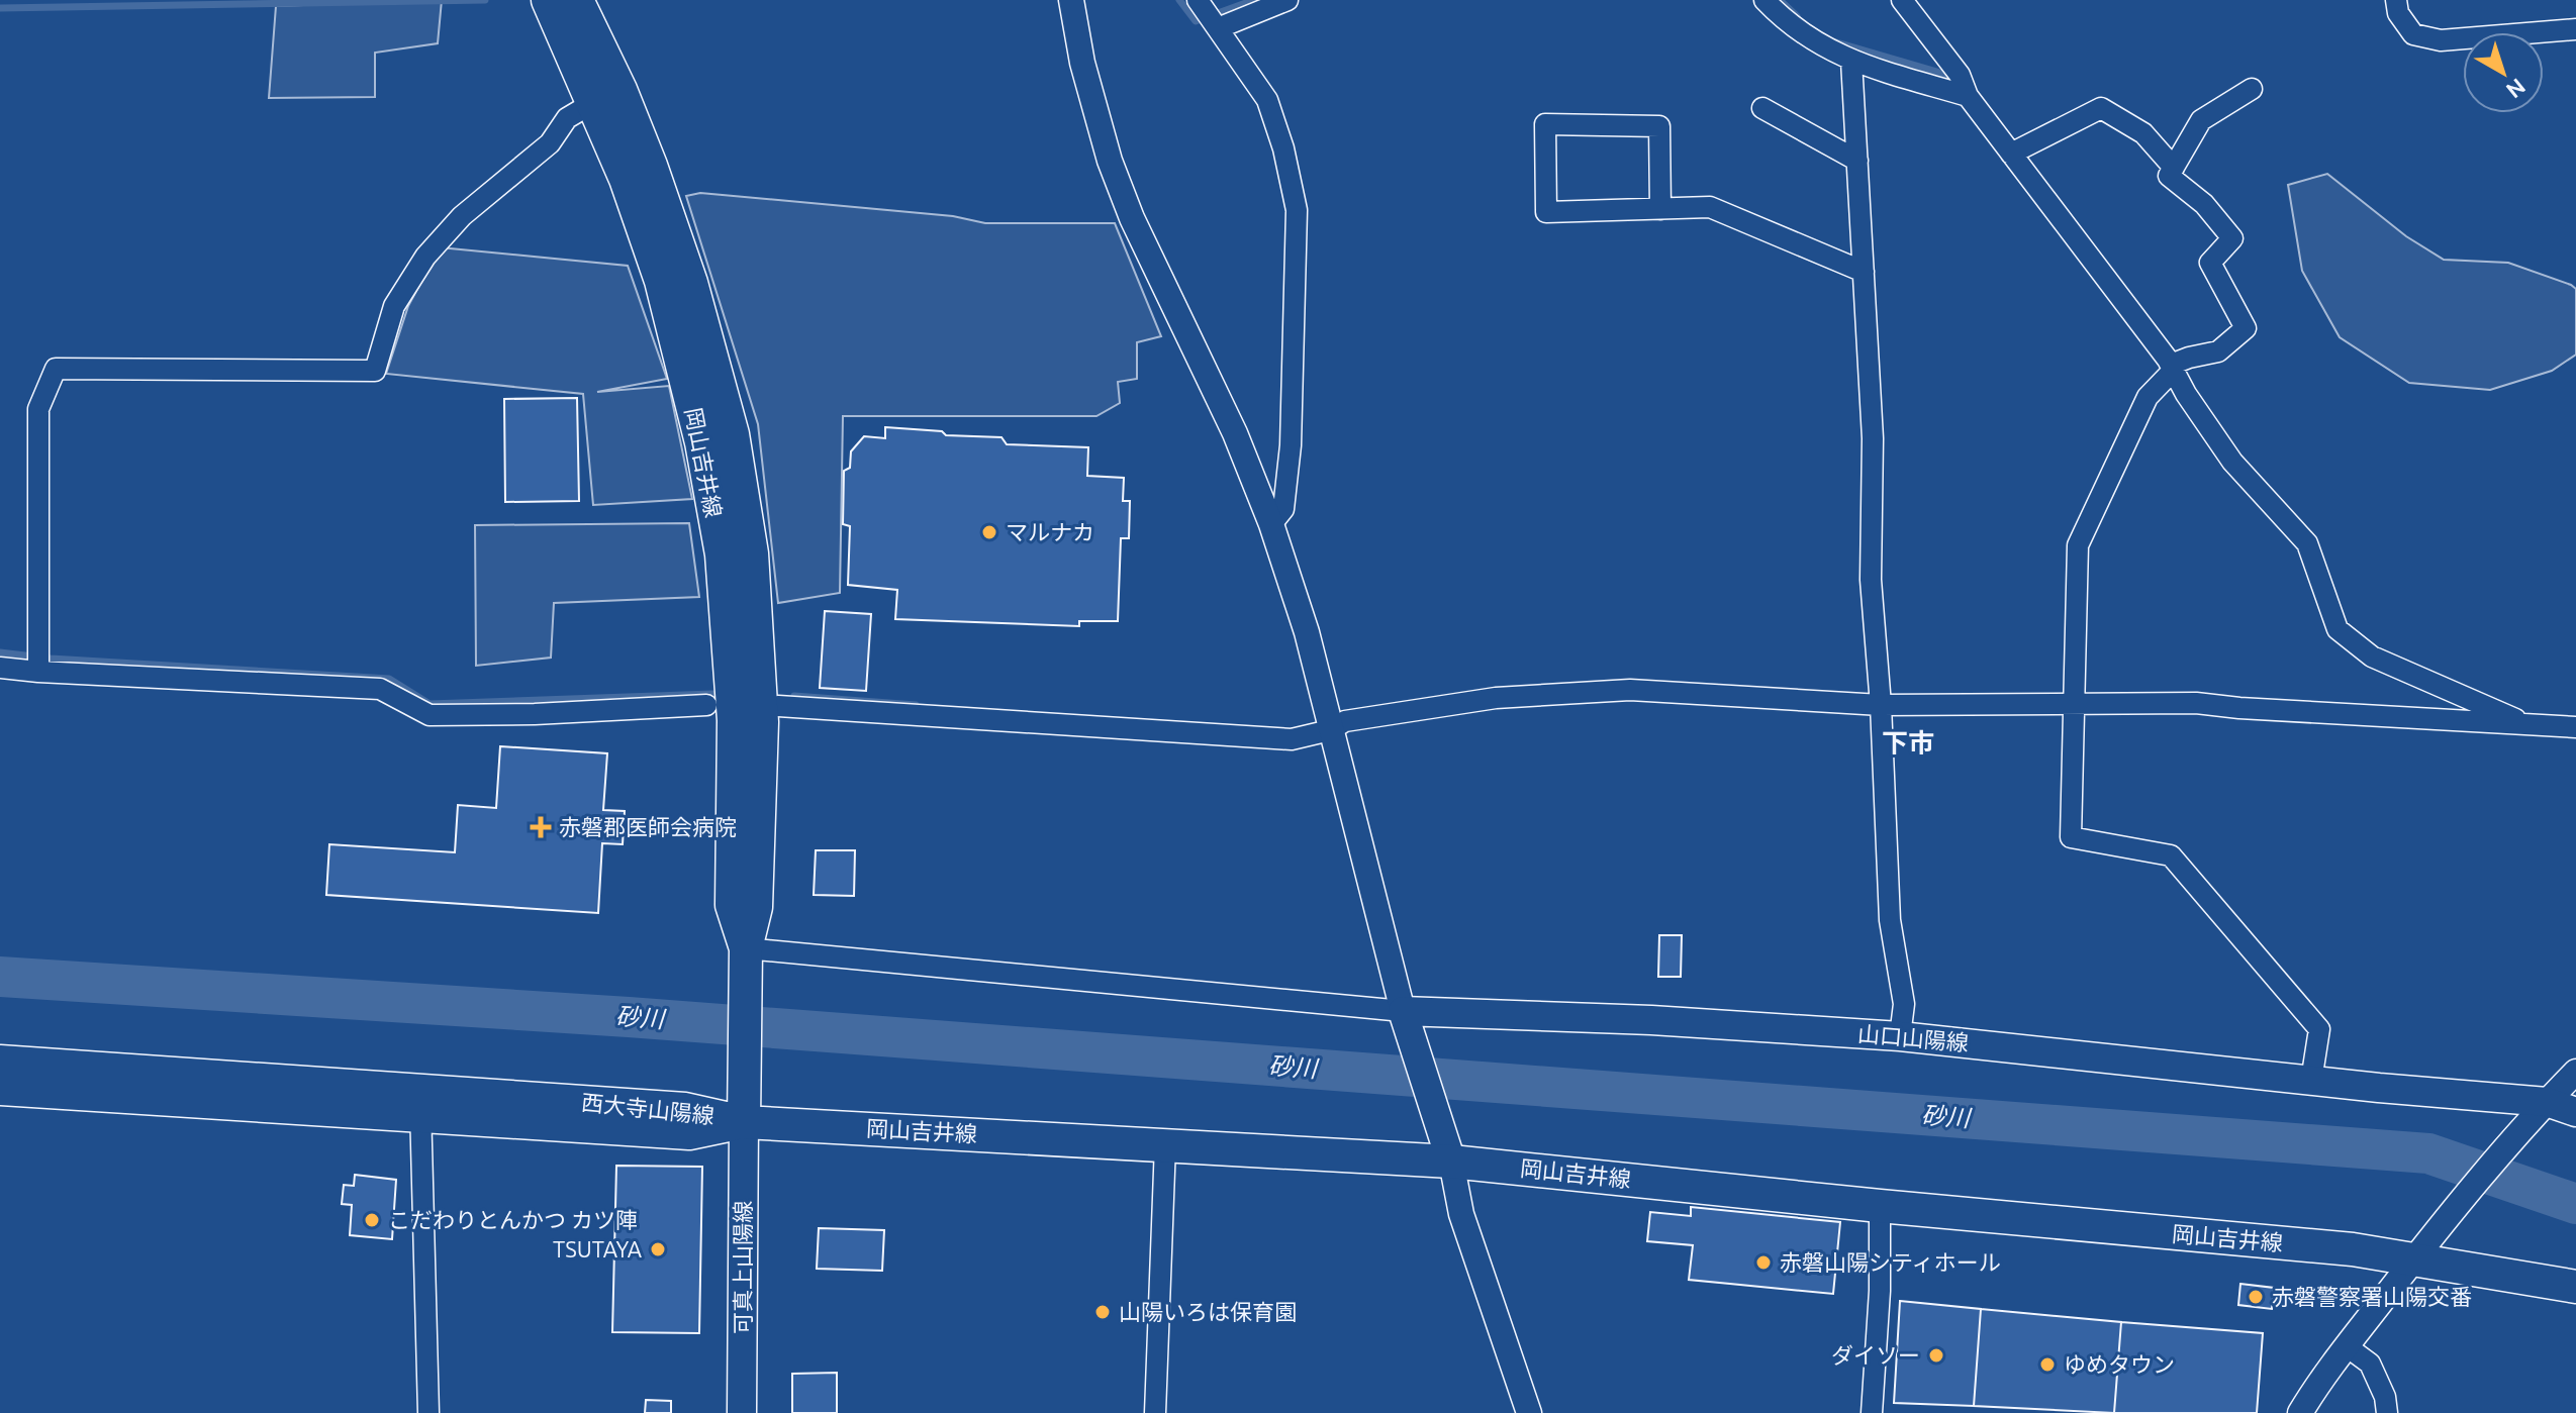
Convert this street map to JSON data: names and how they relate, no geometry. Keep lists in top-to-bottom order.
{
  "streets": {
    "main road": [
      "岡山吉井線",
      "山口山陽線",
      "西大寺山陽線",
      "可真上山陽線"
    ]
  },
  "crossings": [
    ["岡山吉井線", "西大寺山陽線"],
    ["岡山吉井線", "可真上山陽線"],
    ["西大寺山陽線", "可真上山陽線"]
  ],
  "districts": ["下市"],
  "water": ["砂川"],
  "places": {
    "other": [
      "マルナカ",
      "こだわりとんかつ カツ陣",
      "TSUTAYA",
      "赤磐山陽シティホール",
      "赤磐警察署山陽交番",
      "山陽いろは保育園",
      "ダイソー",
      "ゆめタウン"
    ],
    "health": ["赤磐郡医師会病院"]
  },
  "north": "bottom right"
}
